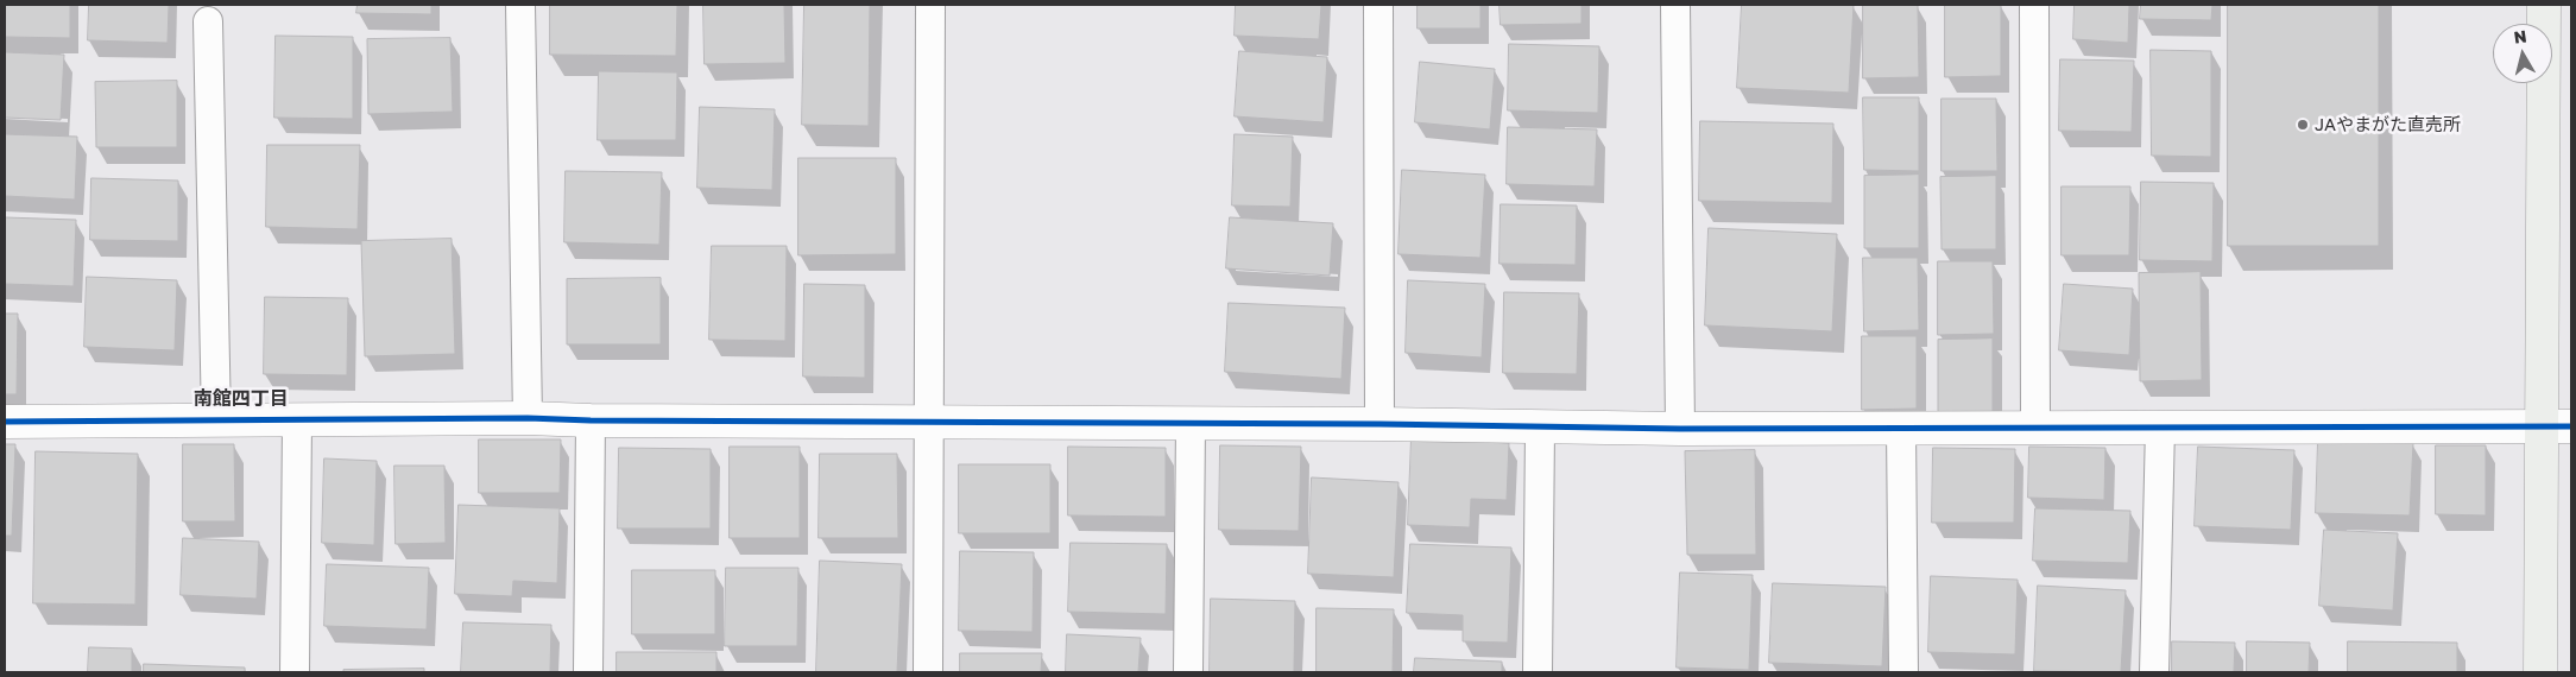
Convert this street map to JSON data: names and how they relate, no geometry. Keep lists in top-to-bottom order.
{
  "districts": ["南館四丁目"],
  "places": ["JAやまがた直売所"],
  "north": "top"
}
